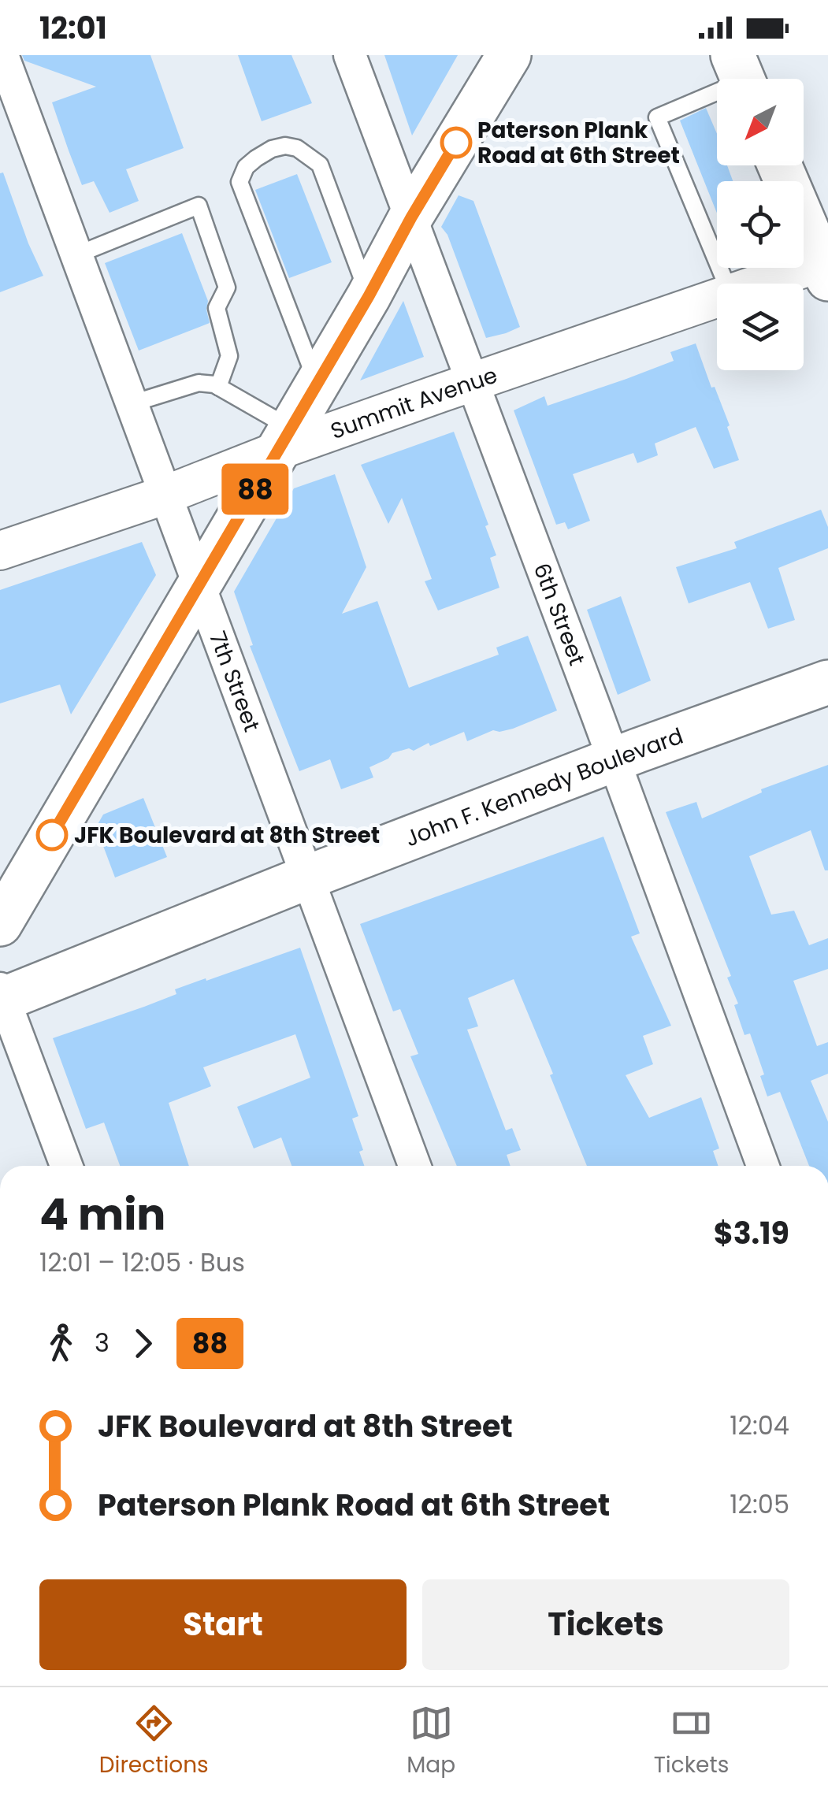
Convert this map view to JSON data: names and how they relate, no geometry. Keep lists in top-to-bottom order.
{
  "streets": {
    "main road": ["John F. Kennedy Boulevard"],
    "street": ["Summit Avenue", "6th Street", "7th Street"]
  },
  "crossings": [
    ["Summit Avenue", "6th Street"],
    ["Summit Avenue", "7th Street"],
    ["6th Street", "John F. Kennedy Boulevard"],
    ["7th Street", "John F. Kennedy Boulevard"]
  ],
  "places": ["Paterson Plank Road at 6th Street", "JFK Boulevard at 8th Street"],
  "lines": ["bus line 88"],
  "north": "bottom left",
  "page": {
    "status": "12:01",
    "on_map": "88",
    "heading": ["4 min", "12:01 – 12:05 · Bus", "$3.19"],
    "legs": ["3", "88"],
    "list": [
      {
        "name": "JFK Boulevard at 8th Street",
        "value": "12:04"
      },
      {
        "name": "Paterson Plank Road at 6th Street",
        "value": "12:05"
      }
    ],
    "buttons": ["Start", "Tickets"],
    "tabs": ["Directions", "Map", "Tickets"]
  }
}
